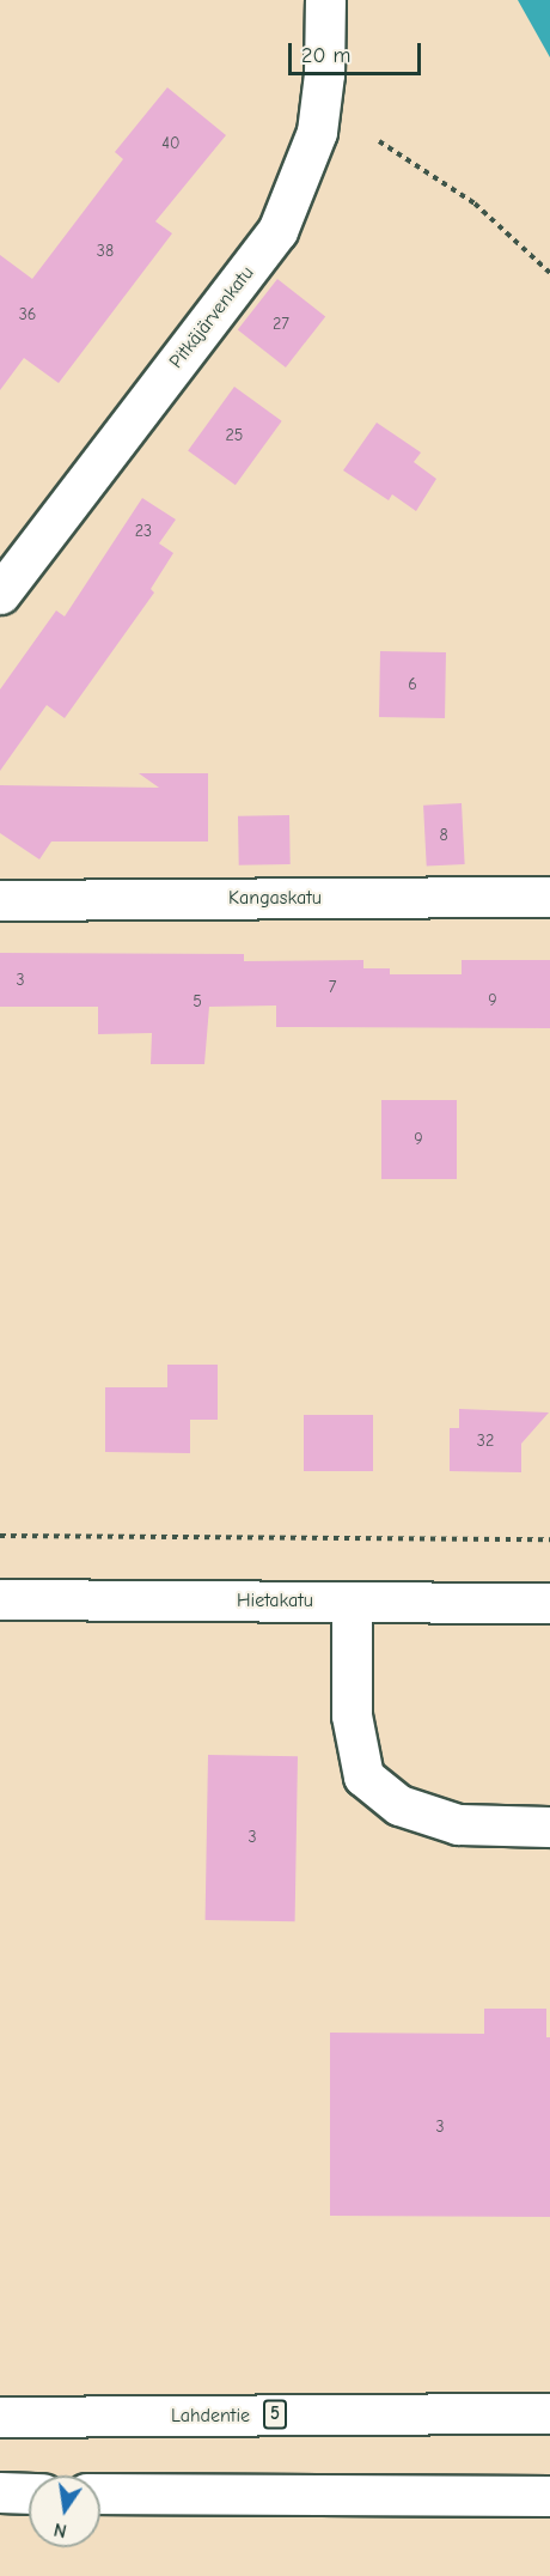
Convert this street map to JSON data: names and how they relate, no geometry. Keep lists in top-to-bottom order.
{
  "streets": {
    "main road": [
      "Pitkäjärvenkatu",
      "Kangaskatu",
      "Hietakatu",
      "5",
      "Lahdentie"
    ]
  },
  "house_numbers": [
    "40",
    "38",
    "36",
    "27",
    "25",
    "23",
    "6",
    "8",
    "3",
    "7",
    "9",
    "5",
    "9",
    "32",
    "3",
    "3"
  ],
  "scale_bar": "20 m",
  "north": "bottom"
}
